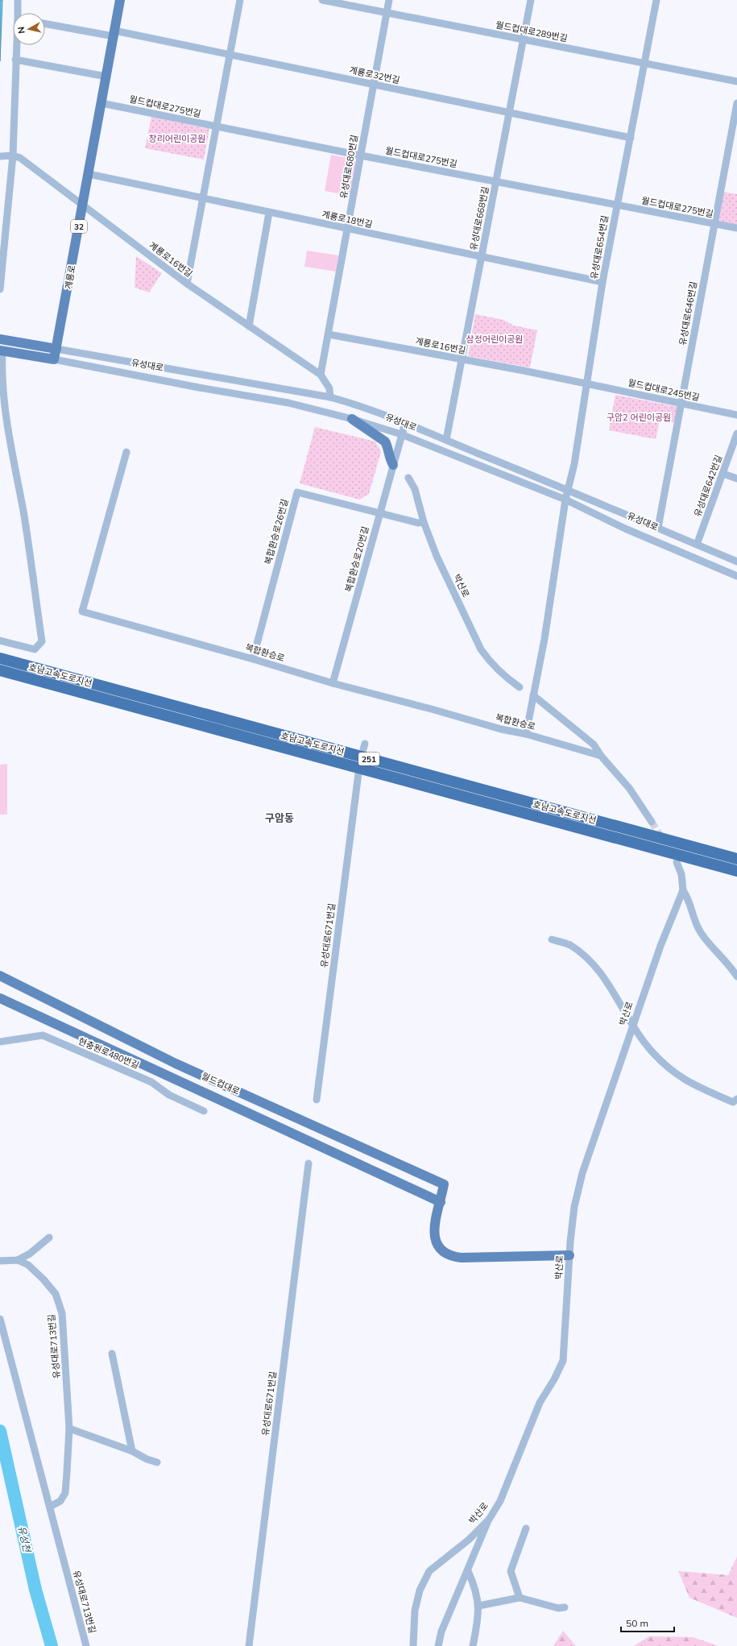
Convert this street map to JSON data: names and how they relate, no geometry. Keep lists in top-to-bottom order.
{
  "streets": {
    "highway": ["호남고속도로지선", "251"],
    "main road": [
      "32",
      "계룡로",
      "유성대로",
      "월드컵대로"
    ],
    "street": [
      "월드컵대로289번길",
      "계룡로32번길",
      "월드컵대로275번길",
      "유성대로680번길",
      "유성대로668번길",
      "계룡로18번길",
      "유성대로654번길",
      "계룡로16번길",
      "유성대로646번길",
      "월드컵대로245번길",
      "유성대로642번길",
      "복합환승로26번길",
      "복합환승로20번길",
      "박산로",
      "복합환승로",
      "유성대로671번길",
      "현충원로480번길",
      "유성대로713번길"
    ]
  },
  "crossings": [
    ["월드컵대로289번길", "유성대로680번길"],
    ["월드컵대로289번길", "유성대로668번길"],
    ["월드컵대로289번길", "유성대로654번길"],
    ["계룡로32번길", "유성대로680번길"],
    ["계룡로32번길", "유성대로668번길"],
    ["계룡로32번길", "유성대로654번길"],
    ["계룡로32번길", "계룡로"],
    ["월드컵대로275번길", "유성대로680번길"],
    ["월드컵대로275번길", "유성대로668번길"],
    ["월드컵대로275번길", "유성대로654번길"],
    ["월드컵대로275번길", "계룡로"],
    ["월드컵대로275번길", "유성대로646번길"],
    ["유성대로680번길", "계룡로18번길"],
    ["유성대로680번길", "계룡로16번길"],
    ["유성대로668번길", "계룡로18번길"],
    ["유성대로668번길", "계룡로16번길"],
    ["유성대로668번길", "유성대로"],
    ["계룡로18번길", "유성대로654번길"],
    ["계룡로18번길", "계룡로"],
    ["32", "계룡로"],
    ["32", "유성대로"],
    ["유성대로654번길", "계룡로16번길"],
    ["유성대로654번길", "유성대로"],
    ["유성대로654번길", "월드컵대로245번길"],
    ["유성대로654번길", "복합환승로"],
    ["계룡로16번길", "계룡로"],
    ["계룡로16번길", "월드컵대로245번길"],
    ["계룡로", "유성대로"],
    ["유성대로646번길", "유성대로"],
    ["유성대로646번길", "월드컵대로245번길"],
    ["유성대로", "유성대로642번길"],
    ["유성대로", "복합환승로20번길"],
    ["복합환승로26번길", "복합환승로20번길"],
    ["복합환승로26번길", "복합환승로"],
    ["복합환승로20번길", "복합환승로"]
  ],
  "districts": ["구암동"],
  "water": ["유성천"],
  "parks": ["창리어린이공원", "삼정어린이공원", "구암2 어린이공원"],
  "scale_bar": "50 m",
  "north": "left"
}
